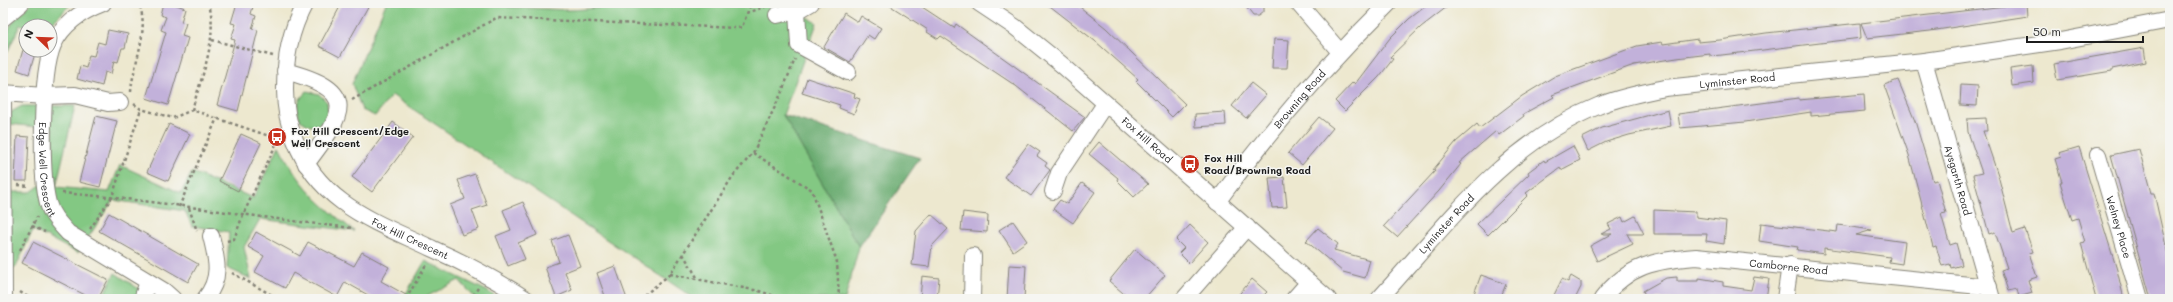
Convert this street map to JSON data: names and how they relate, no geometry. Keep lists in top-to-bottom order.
{
  "streets": {
    "street": [
      "Lyminster Road",
      "Browning Road",
      "Fox Hill Road",
      "Edge Well Crescent",
      "Aysgarth Road",
      "Welney Place",
      "Fox Hill Crescent",
      "Camborne Road"
    ]
  },
  "crossings": [
    ["Lyminster Road", "Aysgarth Road"],
    ["Browning Road", "Fox Hill Road"],
    ["Aysgarth Road", "Camborne Road"]
  ],
  "places": {
    "bus stop": ["Fox Hill Crescent/Edge Well Crescent", "Fox Hill Road/Browning Road"]
  },
  "scale_bar": "50 m",
  "north": "top left"
}
